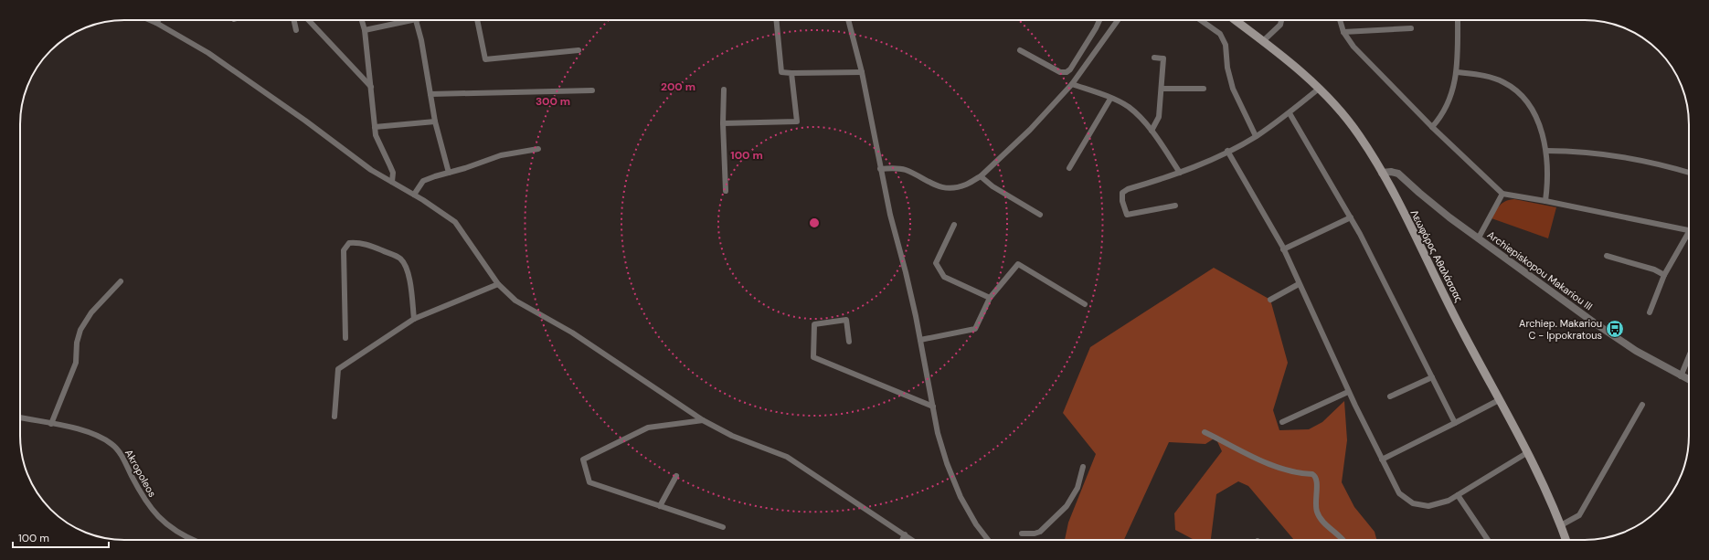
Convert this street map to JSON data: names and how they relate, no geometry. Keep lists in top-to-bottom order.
{
  "streets": {
    "main road": ["Λεωφόρος Αθαλάσσας"],
    "street": ["Archiepiskopou Makariou III", "Akropoleos"]
  },
  "crossings": [
    ["Λεωφόρος Αθαλάσσας", "Archiepiskopou Makariou III"]
  ],
  "places": {
    "bus stop": ["Archiep. Makariou C - Ippokratous"]
  },
  "scale_bar": "100 m",
  "rings": ["200 m", "300 m", "100 m"]
}
